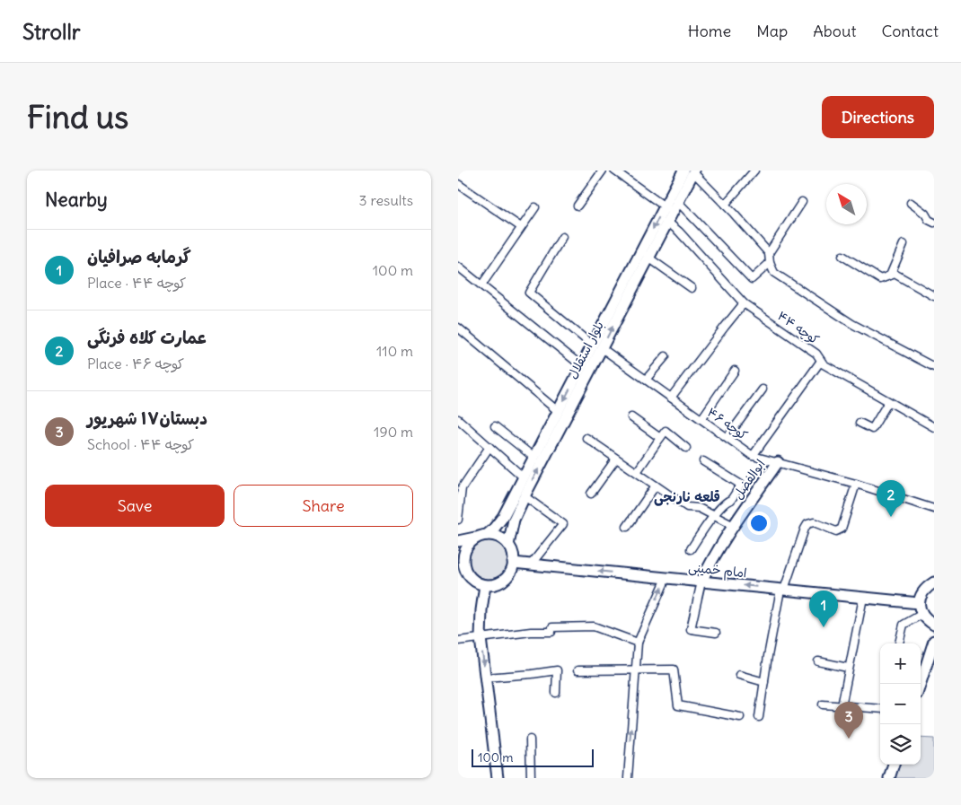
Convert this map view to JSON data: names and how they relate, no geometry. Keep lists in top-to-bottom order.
{
  "streets": {
    "main road": ["بلوار استقلال", "ابوالفضل", "امام خمینی"],
    "street": ["کوچه ۴۴", "کوچه ۴۶"]
  },
  "crossings": [
    ["کوچه ۴۴", "بلوار استقلال"],
    ["بلوار استقلال", "کوچه ۴۶"],
    ["بلوار استقلال", "امام خمینی"],
    ["کوچه ۴۶", "ابوالفضل"],
    ["ابوالفضل", "امام خمینی"]
  ],
  "one_way": ["امام خمینی"],
  "districts": ["قلعه نارنجی"],
  "scale_bar": "100 m",
  "north": "top left",
  "page": {
    "header": "Strollr",
    "nav": [
      "Home",
      "Map",
      "About",
      "Contact"
    ],
    "buttons": [
      "Directions",
      ["Save", "Share"]
    ],
    "title": "Find us",
    "heading": ["Nearby", "3 results"],
    "list": [
      {
        "mark": "1",
        "name": "گرمابه صرافیان",
        "note": "Place · کوچه ۴۴",
        "value": "100 m"
      },
      {
        "mark": "2",
        "name": "عمارت کلاه فرنگی",
        "note": "Place · کوچه ۴۶",
        "value": "110 m"
      },
      {
        "mark": "3",
        "name": "دبستان۱۷ شهریور",
        "note": "School · کوچه ۴۴",
        "value": "190 m"
      }
    ],
    "pins": ["2", "1", "3"],
    "map_buttons": ["+", "−"],
    "scale": "100 m"
  }
}
